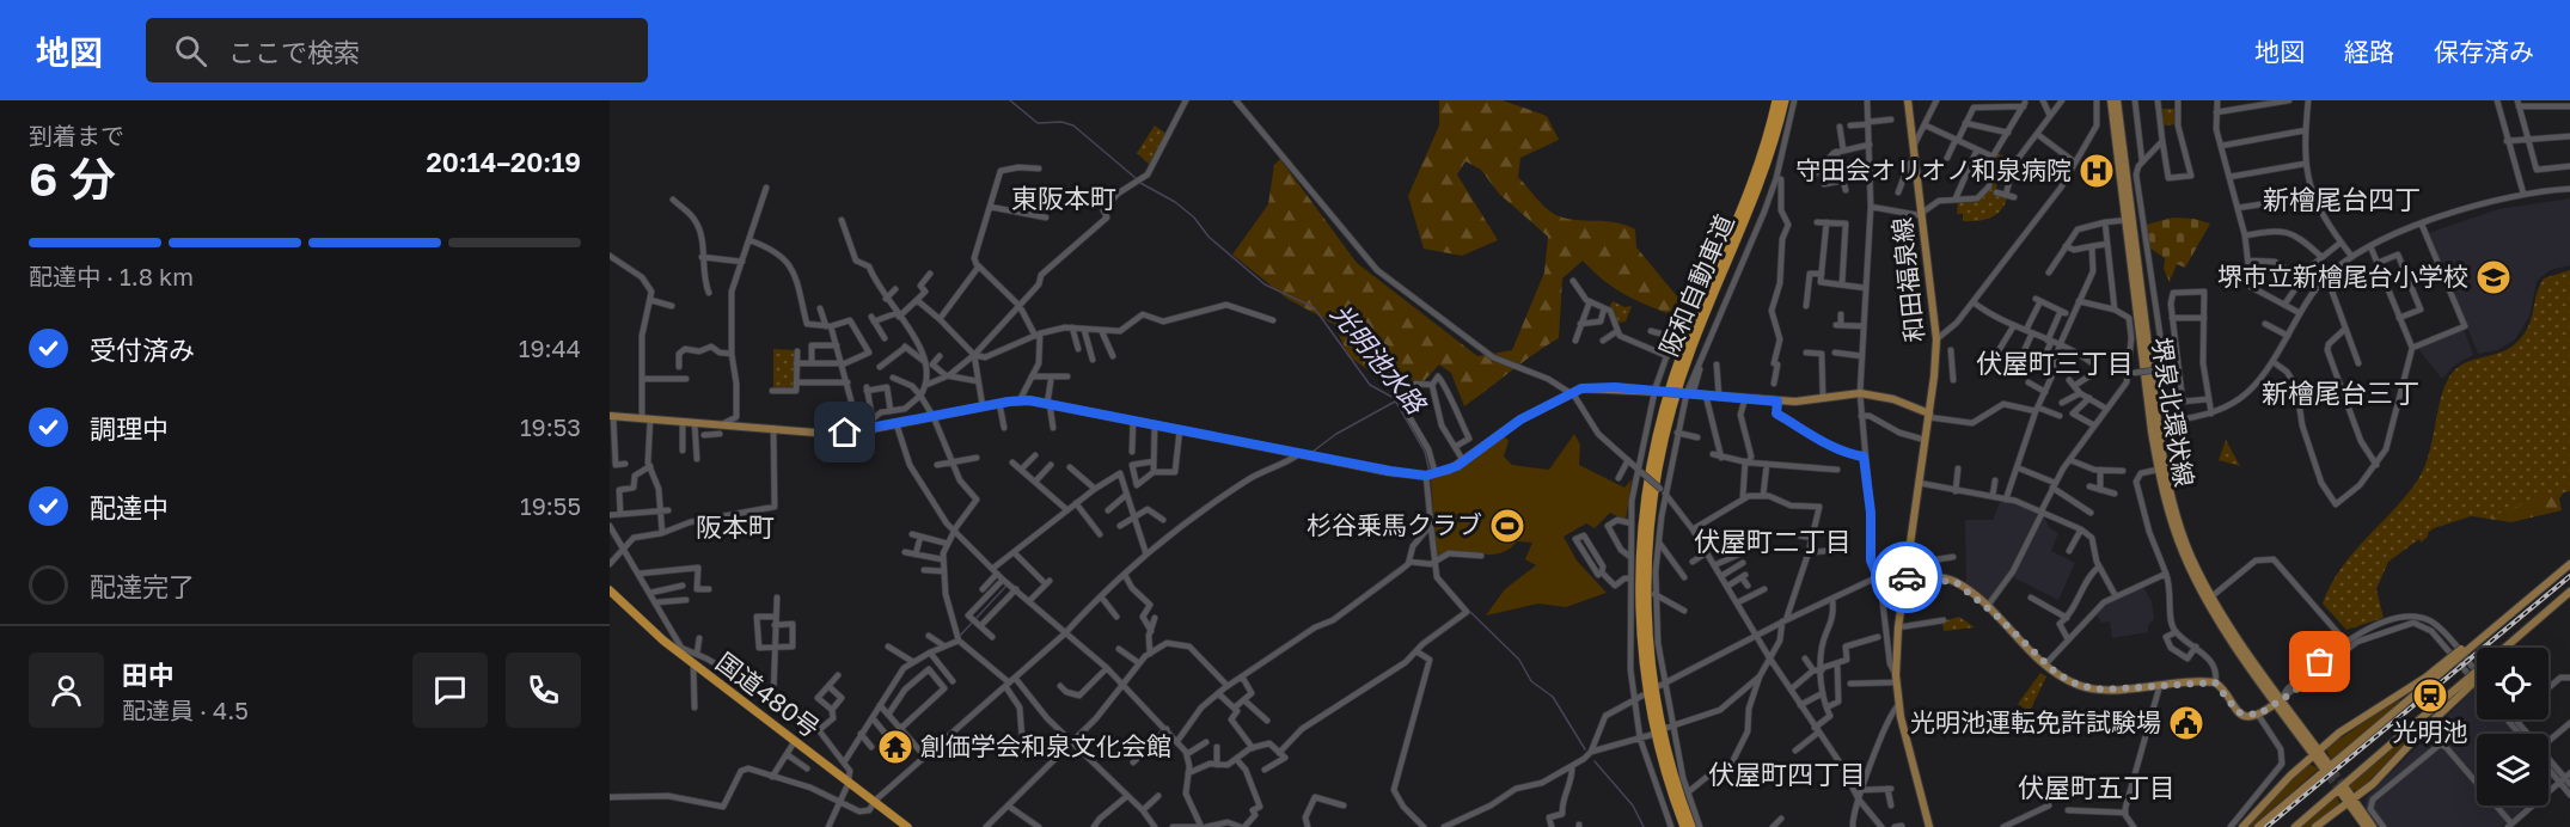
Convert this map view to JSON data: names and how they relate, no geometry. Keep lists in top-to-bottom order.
{
  "streets": {
    "highway": ["阪和自動車道", "国道480号"],
    "main road": ["和田福泉線", "堺泉北環状線"]
  },
  "districts": [
    "東阪本町",
    "新檜尾台四丁",
    "伏屋町三丁目",
    "新檜尾台三丁",
    "阪本町",
    "伏屋町二丁目",
    "伏屋町四丁目",
    "伏屋町五丁目"
  ],
  "water": ["光明池水路"],
  "places": {
    "hospital": ["守田会オリオノ和泉病院"],
    "school or university": ["堺市立新檜尾台小学校"],
    "sports": ["杉谷乗馬クラブ"],
    "station": ["光明池"],
    "public building": ["光明池運転免許試験場"],
    "temple": ["創価学会和泉文化会館"]
  },
  "page": {
    "header": "地図",
    "search": "ここで検索",
    "nav": ["地図", "経路", "保存済み"],
    "heading": ["6 分", "到着まで", "20:14–20:19"],
    "panel": ["田中", "配達員 · 4.5"],
    "bar": "配達中 · 1.8 km",
    "list": [
      ["受付済み", "19:44"],
      ["調理中", "19:53"],
      ["配達中", "19:55"],
      "配達完了"
    ]
  }
}
